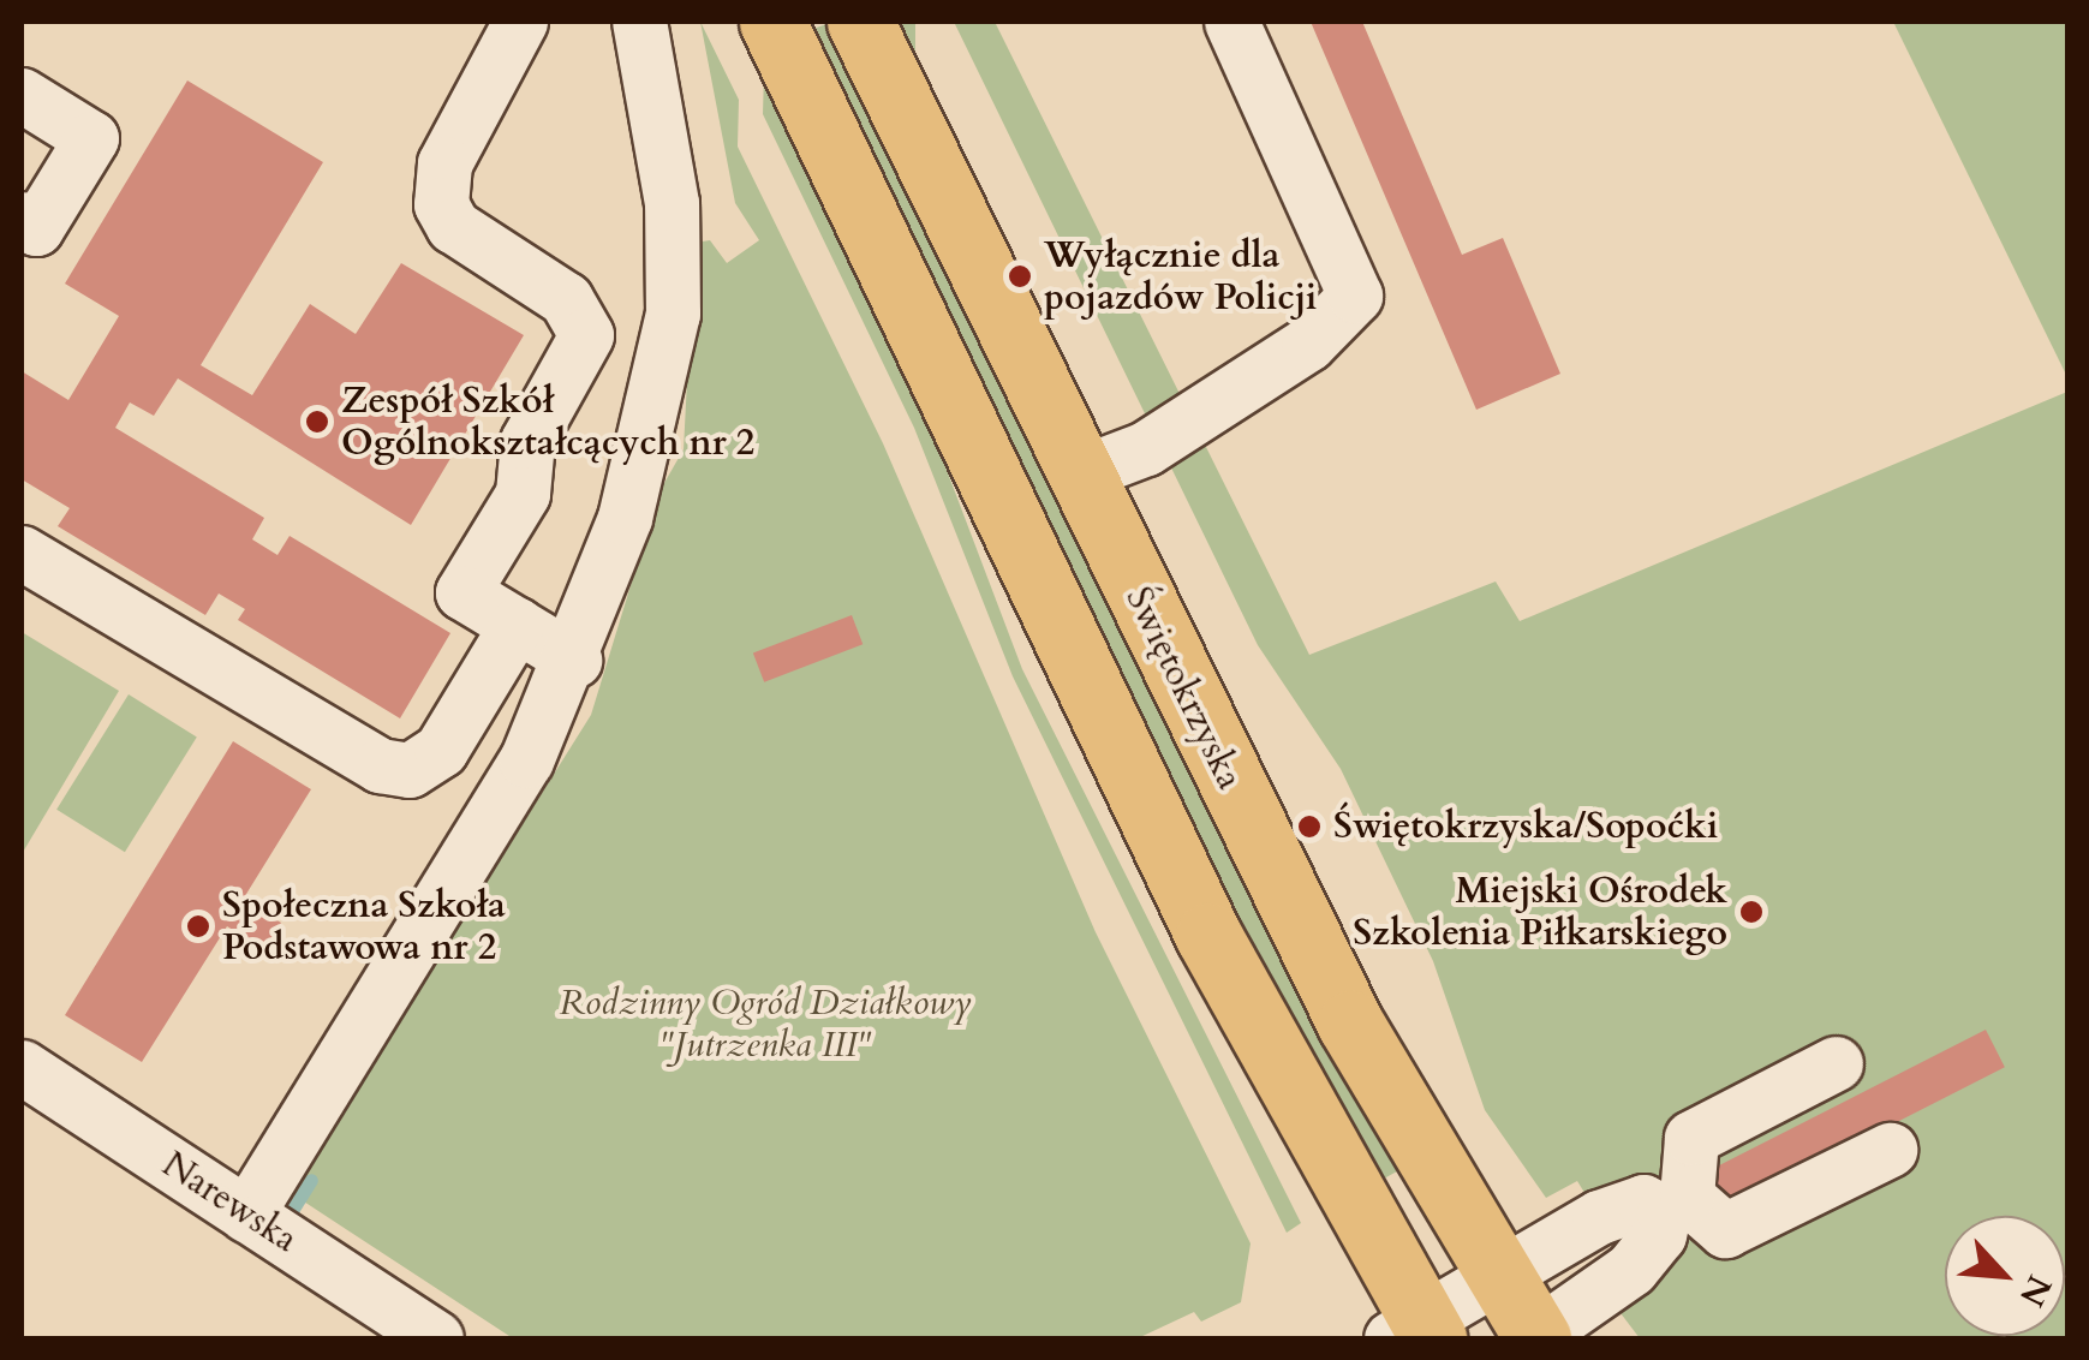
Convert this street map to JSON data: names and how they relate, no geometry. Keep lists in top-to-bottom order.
{
  "streets": {
    "main road": ["Świętokrzyska"],
    "street": ["Narewska"]
  },
  "parks": ["Rodzinny Ogród Działkowy \"Jutrzenka III\""],
  "places": [
    "Wyłącznie dla pojazdów Policji",
    "Zespół Szkół Ogólnokształcących nr 2",
    "Świętokrzyska/Sopoćki",
    "Miejski Ośrodek Szkolenia Piłkarskiego",
    "Społeczna Szkoła Podstawowa nr 2"
  ],
  "north": "bottom right"
}
